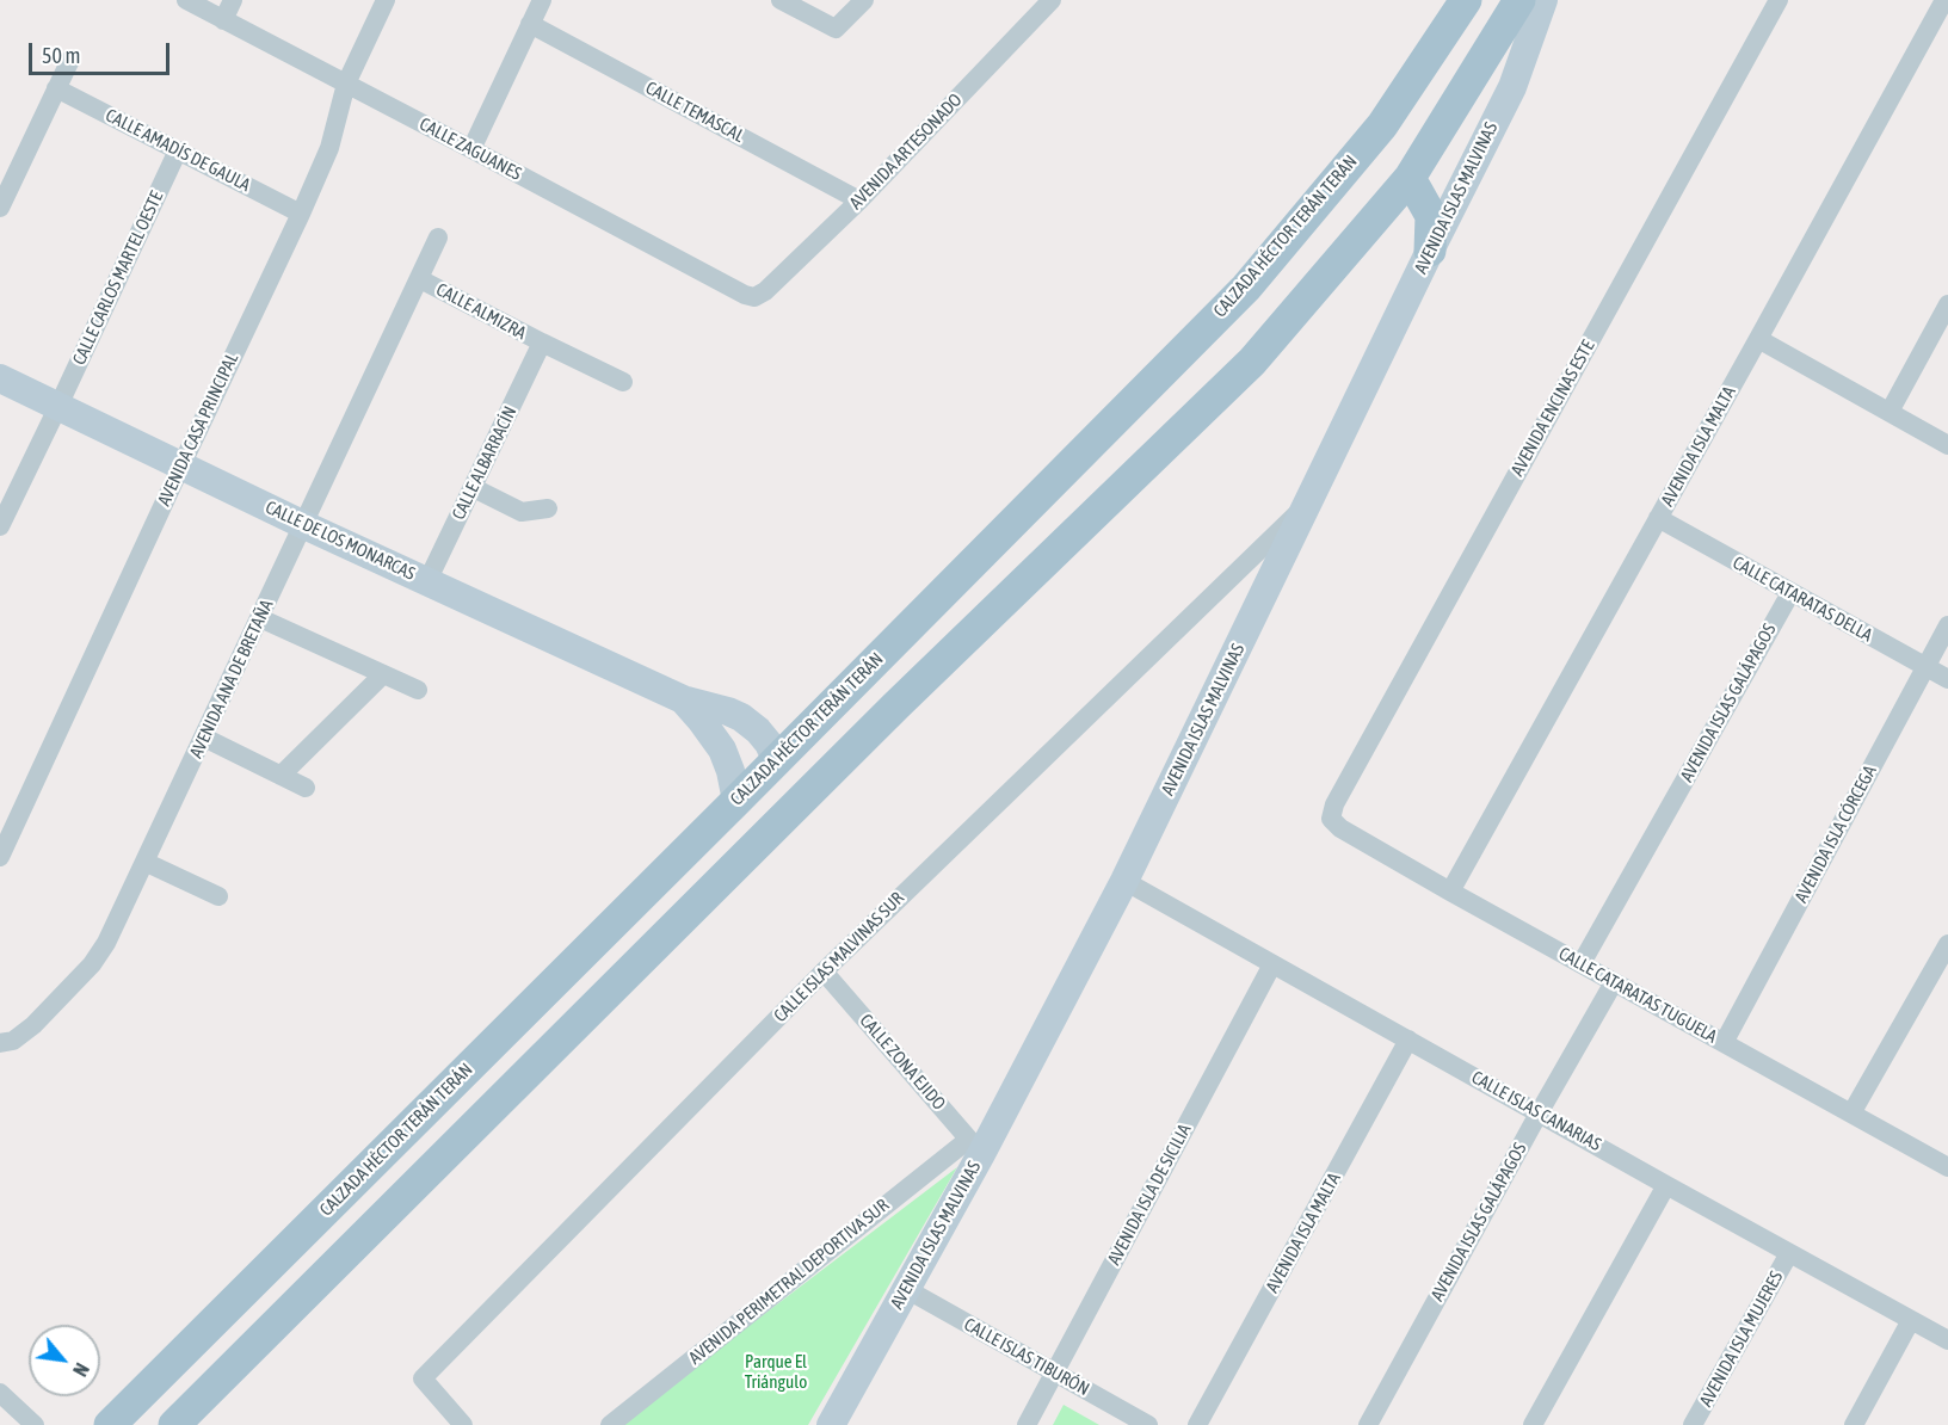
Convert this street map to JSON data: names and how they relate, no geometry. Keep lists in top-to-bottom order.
{
  "streets": {
    "main road": ["CALZADA HÉCTOR TERÁN TERÁN"],
    "street": [
      "CALLE TEMASCAL",
      "CALLE ZAGUANES",
      "CALLE AMADÍS DE GAULA",
      "AVENIDA ARTESONADO",
      "AVENIDA ISLAS MALVINAS",
      "CALLE CARLOS MARTEL OESTE",
      "CALLE ALMIZRA",
      "AVENIDA ENCINAS ESTE",
      "AVENIDA CASA PRINCIPAL",
      "AVENIDA ISLA MALTA",
      "CALLE ALBARRACÍN",
      "CALLE DE LOS MONARCAS",
      "CALLE CATARATAS DELLA",
      "AVENIDA ANA DE BRETAÑA",
      "AVENIDA ISLAS GALÁPAGOS",
      "AVENIDA ISLA CÓRCEGA",
      "CALLE ISLAS MALVINAS SUR",
      "CALLE CATARATAS TUGUELA",
      "CALLE ZONA EJIDO",
      "CALLE ISLAS CANARIAS",
      "AVENIDA ISLA DE SICILIA",
      "AVENIDA PERIMETRAL DEPORTIVA SUR",
      "AVENIDA ISLA MUJERES",
      "CALLE ISLAS TIBURÓN"
    ]
  },
  "crossings": [
    ["CALLE TEMASCAL", "AVENIDA ARTESONADO"],
    ["CALLE ZAGUANES", "AVENIDA ARTESONADO"],
    ["CALLE ZAGUANES", "AVENIDA CASA PRINCIPAL"],
    ["CALLE AMADÍS DE GAULA", "CALLE CARLOS MARTEL OESTE"],
    ["CALLE AMADÍS DE GAULA", "AVENIDA CASA PRINCIPAL"],
    ["AVENIDA ISLAS MALVINAS", "CALLE ISLAS MALVINAS SUR"],
    ["AVENIDA ISLAS MALVINAS", "CALLE ZONA EJIDO"],
    ["AVENIDA ISLAS MALVINAS", "CALLE ISLAS CANARIAS"],
    ["AVENIDA ISLAS MALVINAS", "AVENIDA PERIMETRAL DEPORTIVA SUR"],
    ["AVENIDA ISLAS MALVINAS", "CALLE ISLAS TIBURÓN"],
    ["CALZADA HÉCTOR TERÁN TERÁN", "CALLE DE LOS MONARCAS"],
    ["CALLE CARLOS MARTEL OESTE", "CALLE DE LOS MONARCAS"],
    ["CALLE ALMIZRA", "CALLE ALBARRACÍN"],
    ["CALLE ALMIZRA", "AVENIDA ANA DE BRETAÑA"],
    ["AVENIDA ENCINAS ESTE", "CALLE CATARATAS TUGUELA"],
    ["AVENIDA CASA PRINCIPAL", "CALLE DE LOS MONARCAS"],
    ["AVENIDA ISLA MALTA", "CALLE CATARATAS DELLA"],
    ["AVENIDA ISLA MALTA", "CALLE CATARATAS TUGUELA"],
    ["AVENIDA ISLA MALTA", "CALLE ISLAS CANARIAS"],
    ["CALLE ALBARRACÍN", "CALLE DE LOS MONARCAS"],
    ["CALLE DE LOS MONARCAS", "AVENIDA ANA DE BRETAÑA"],
    ["CALLE CATARATAS DELLA", "AVENIDA ISLAS GALÁPAGOS"],
    ["CALLE CATARATAS DELLA", "AVENIDA ISLA CÓRCEGA"],
    ["AVENIDA ISLAS GALÁPAGOS", "CALLE CATARATAS TUGUELA"],
    ["AVENIDA ISLAS GALÁPAGOS", "CALLE ISLAS CANARIAS"],
    ["AVENIDA ISLA CÓRCEGA", "CALLE CATARATAS TUGUELA"],
    ["CALLE ISLAS MALVINAS SUR", "CALLE ZONA EJIDO"],
    ["CALLE ZONA EJIDO", "AVENIDA PERIMETRAL DEPORTIVA SUR"],
    ["CALLE ISLAS CANARIAS", "AVENIDA ISLA DE SICILIA"],
    ["CALLE ISLAS CANARIAS", "AVENIDA ISLA MUJERES"],
    ["AVENIDA ISLA DE SICILIA", "CALLE ISLAS TIBURÓN"]
  ],
  "parks": ["Parque El Triángulo"],
  "scale_bar": "50 m",
  "north": "bottom right"
}
